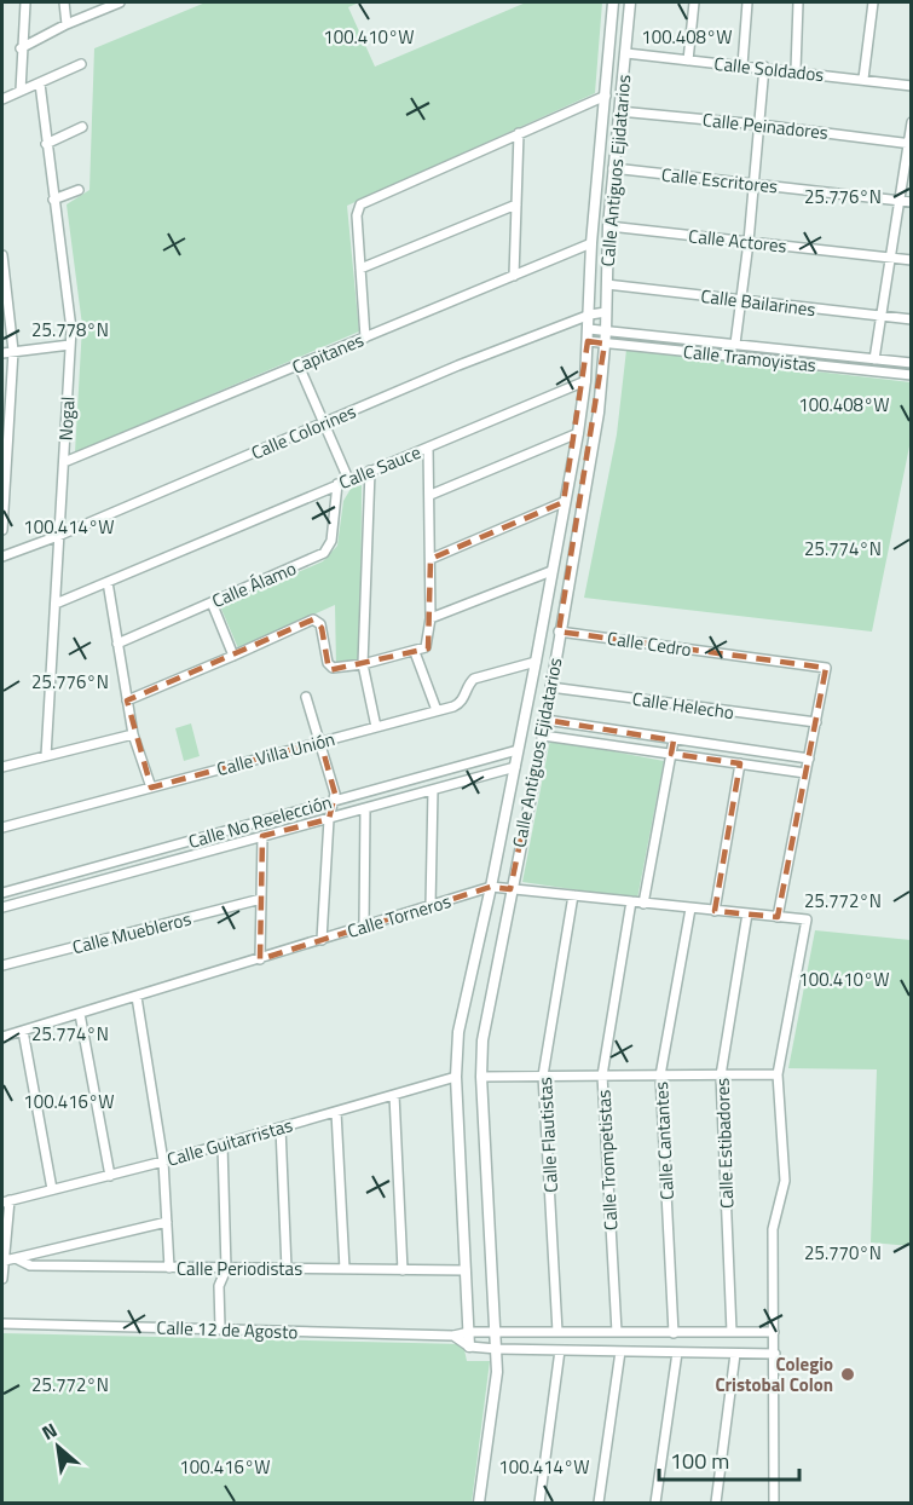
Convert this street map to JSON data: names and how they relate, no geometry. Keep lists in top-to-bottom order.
{
  "streets": {
    "street": [
      "Calle Soldados",
      "Calle Peinadores",
      "Calle Antiguos Ejidatarios",
      "Calle Escritores",
      "Calle Actores",
      "Calle Bailarines",
      "Capitanes",
      "Calle Tramoyistas",
      "Nogal",
      "Calle Colorines",
      "Calle Sauce",
      "Calle Álamo",
      "Calle Cedro",
      "Calle Helecho",
      "Calle Villa Unión",
      "Calle No Reelección",
      "Calle Torneros",
      "Calle Muebleros",
      "Calle Flautistas",
      "Calle Cantantes",
      "Calle Guitarristas",
      "Calle Estibadores",
      "Calle Trompetistas",
      "Calle Periodistas",
      "Calle 12 de Agosto"
    ]
  },
  "crossings": [
    ["Calle Soldados", "Calle Antiguos Ejidatarios"],
    ["Calle Peinadores", "Calle Antiguos Ejidatarios"],
    ["Calle Antiguos Ejidatarios", "Calle Escritores"],
    ["Calle Antiguos Ejidatarios", "Calle Actores"],
    ["Calle Antiguos Ejidatarios", "Calle Bailarines"],
    ["Calle Antiguos Ejidatarios", "Capitanes"],
    ["Calle Antiguos Ejidatarios", "Calle Tramoyistas"],
    ["Calle Antiguos Ejidatarios", "Calle Colorines"],
    ["Calle Antiguos Ejidatarios", "Calle Sauce"],
    ["Calle Antiguos Ejidatarios", "Calle Cedro"],
    ["Calle Antiguos Ejidatarios", "Calle Helecho"],
    ["Calle Antiguos Ejidatarios", "Calle Villa Unión"],
    ["Calle Antiguos Ejidatarios", "Calle No Reelección"],
    ["Calle Antiguos Ejidatarios", "Calle Torneros"],
    ["Calle Antiguos Ejidatarios", "Calle Guitarristas"],
    ["Calle Antiguos Ejidatarios", "Calle Periodistas"],
    ["Calle Antiguos Ejidatarios", "Calle 12 de Agosto"],
    ["Capitanes", "Nogal"],
    ["Nogal", "Calle Colorines"],
    ["Nogal", "Calle Sauce"],
    ["Calle Sauce", "Calle Álamo"],
    ["Calle Cedro", "Calle Helecho"],
    ["Calle Torneros", "Calle Flautistas"],
    ["Calle Torneros", "Calle Cantantes"],
    ["Calle Torneros", "Calle Estibadores"],
    ["Calle Torneros", "Calle Trompetistas"],
    ["Calle Flautistas", "Calle 12 de Agosto"],
    ["Calle Cantantes", "Calle 12 de Agosto"],
    ["Calle Estibadores", "Calle 12 de Agosto"],
    ["Calle Trompetistas", "Calle 12 de Agosto"]
  ],
  "places": ["Colegio Cristobal Colon"],
  "scale_bar": "100 m",
  "north": "top left",
  "coordinates": [
    "100.410°W",
    "100.408°W",
    "25.776°N",
    "25.778°N",
    "100.414°W",
    "25.774°N",
    "25.772°N",
    "100.416°W",
    "25.770°N"
  ]
}
